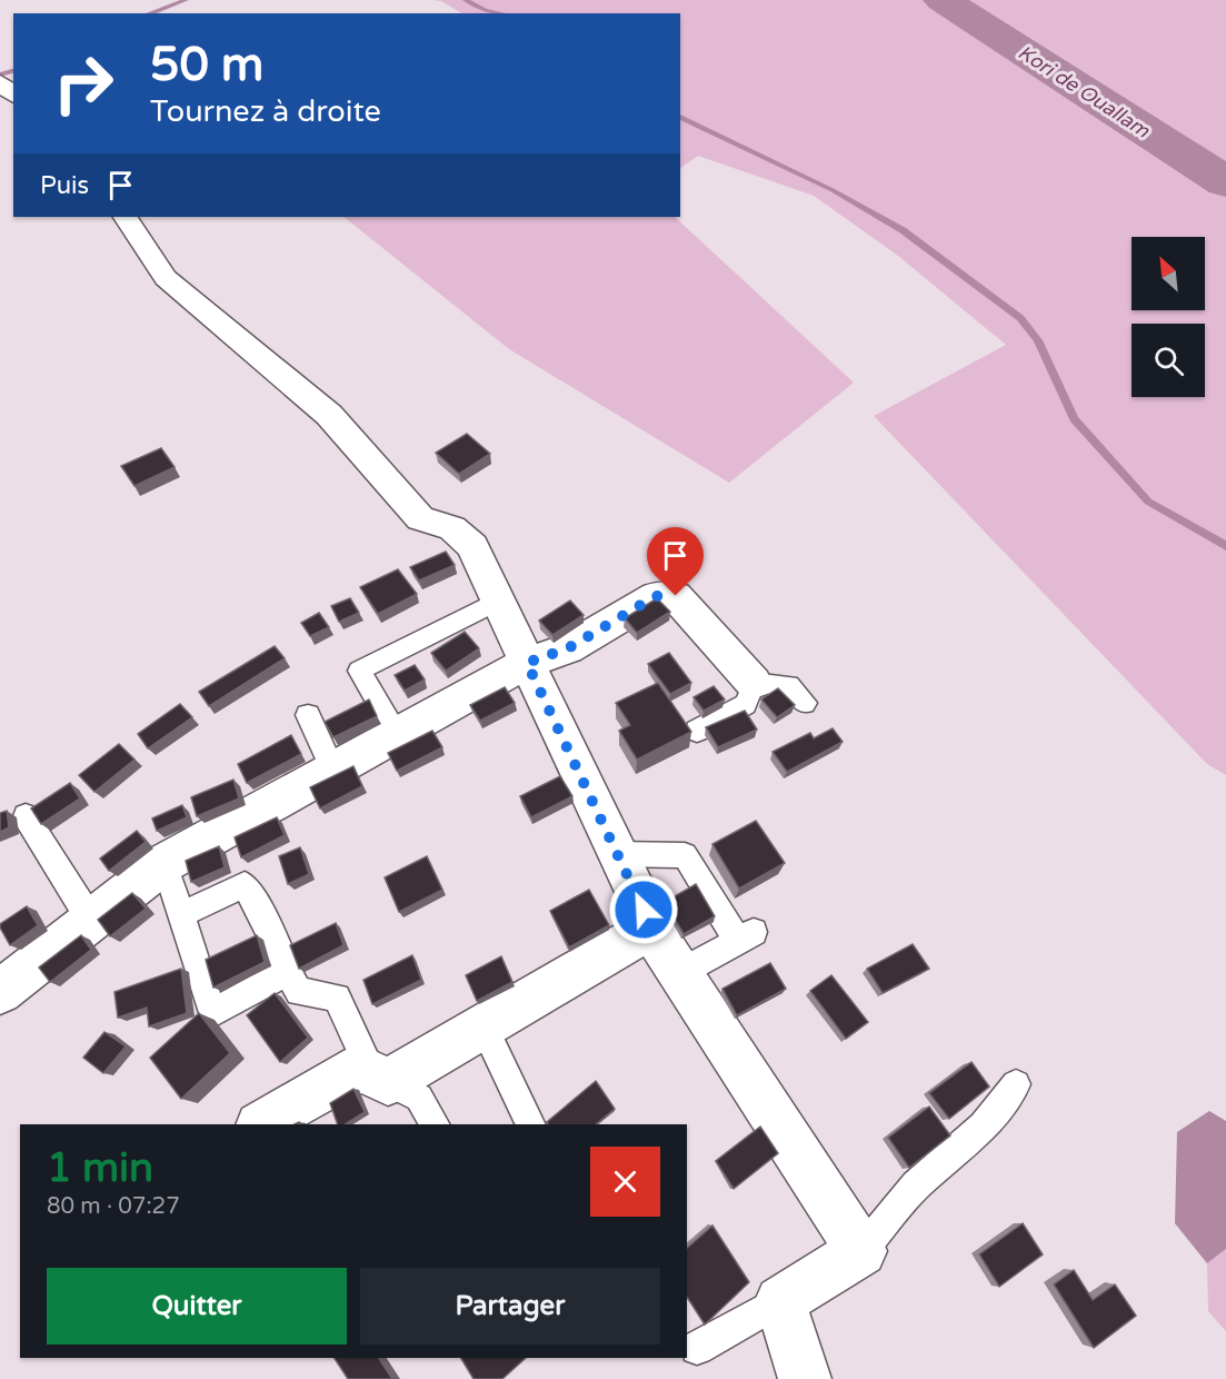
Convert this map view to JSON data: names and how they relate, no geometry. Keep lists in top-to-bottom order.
{
  "water": ["Kori de Ouallam"],
  "north": "top left",
  "page": {
    "turn": ["50 m", "Tournez à droite"],
    "then": "Puis",
    "heading": ["1 min", "80 m · 07:27"],
    "buttons": ["Quitter", "Partager"]
  }
}
